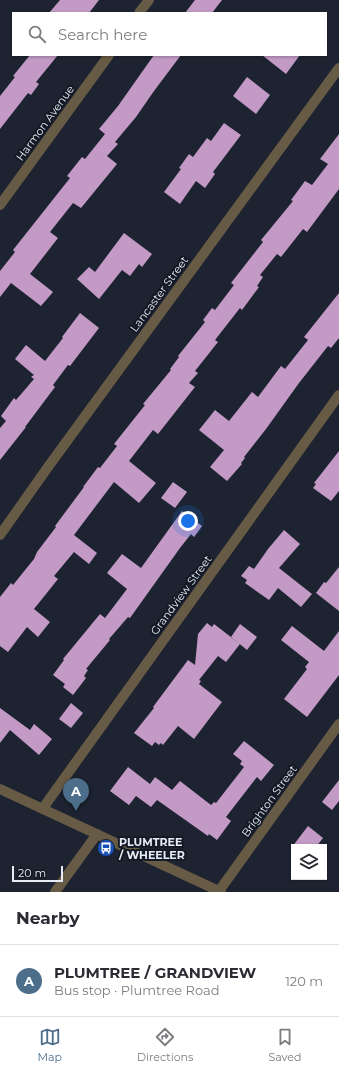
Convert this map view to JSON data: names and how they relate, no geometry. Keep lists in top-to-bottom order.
{
  "streets": {
    "street": [
      "Harmon Avenue",
      "Lancaster Street",
      "Grandview Street",
      "Brighton Street"
    ]
  },
  "places": {
    "bus stop": ["PLUMTREE / WHEELER"]
  },
  "scale_bar": "20 m",
  "page": {
    "search": "Search here",
    "pins": "A",
    "scale": "20 m",
    "heading": "Nearby",
    "list": [
      {
        "mark": "A",
        "name": "PLUMTREE / GRANDVIEW",
        "note": "Bus stop · Plumtree Road",
        "value": "120 m"
      }
    ],
    "nav": ["Map", "Directions", "Saved"]
  }
}
